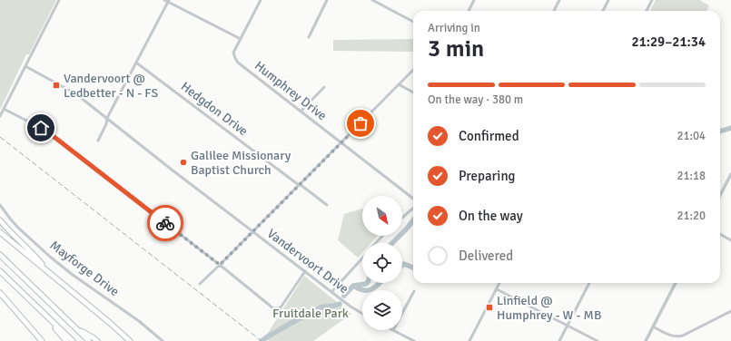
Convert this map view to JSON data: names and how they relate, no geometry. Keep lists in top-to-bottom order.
{
  "streets": {
    "street": [
      "Humphrey Drive",
      "Hedgdon Drive",
      "Vandervoort Drive",
      "Mayforge Drive"
    ]
  },
  "parks": ["Fruitdale Park"],
  "places": {
    "transit": ["Vandervoort @ Ledbetter - N - FS", "Linfield @ Humphrey - W - MB"],
    "other": ["Galilee Missionary Baptist Church"]
  },
  "north": "bottom right",
  "page": {
    "heading": ["3 min", "Arriving in", "21:29–21:34"],
    "bar": "On the way · 380 m",
    "list": [
      ["Confirmed", "21:04"],
      ["Preparing", "21:18"],
      ["On the way", "21:20"],
      "Delivered"
    ]
  }
}
